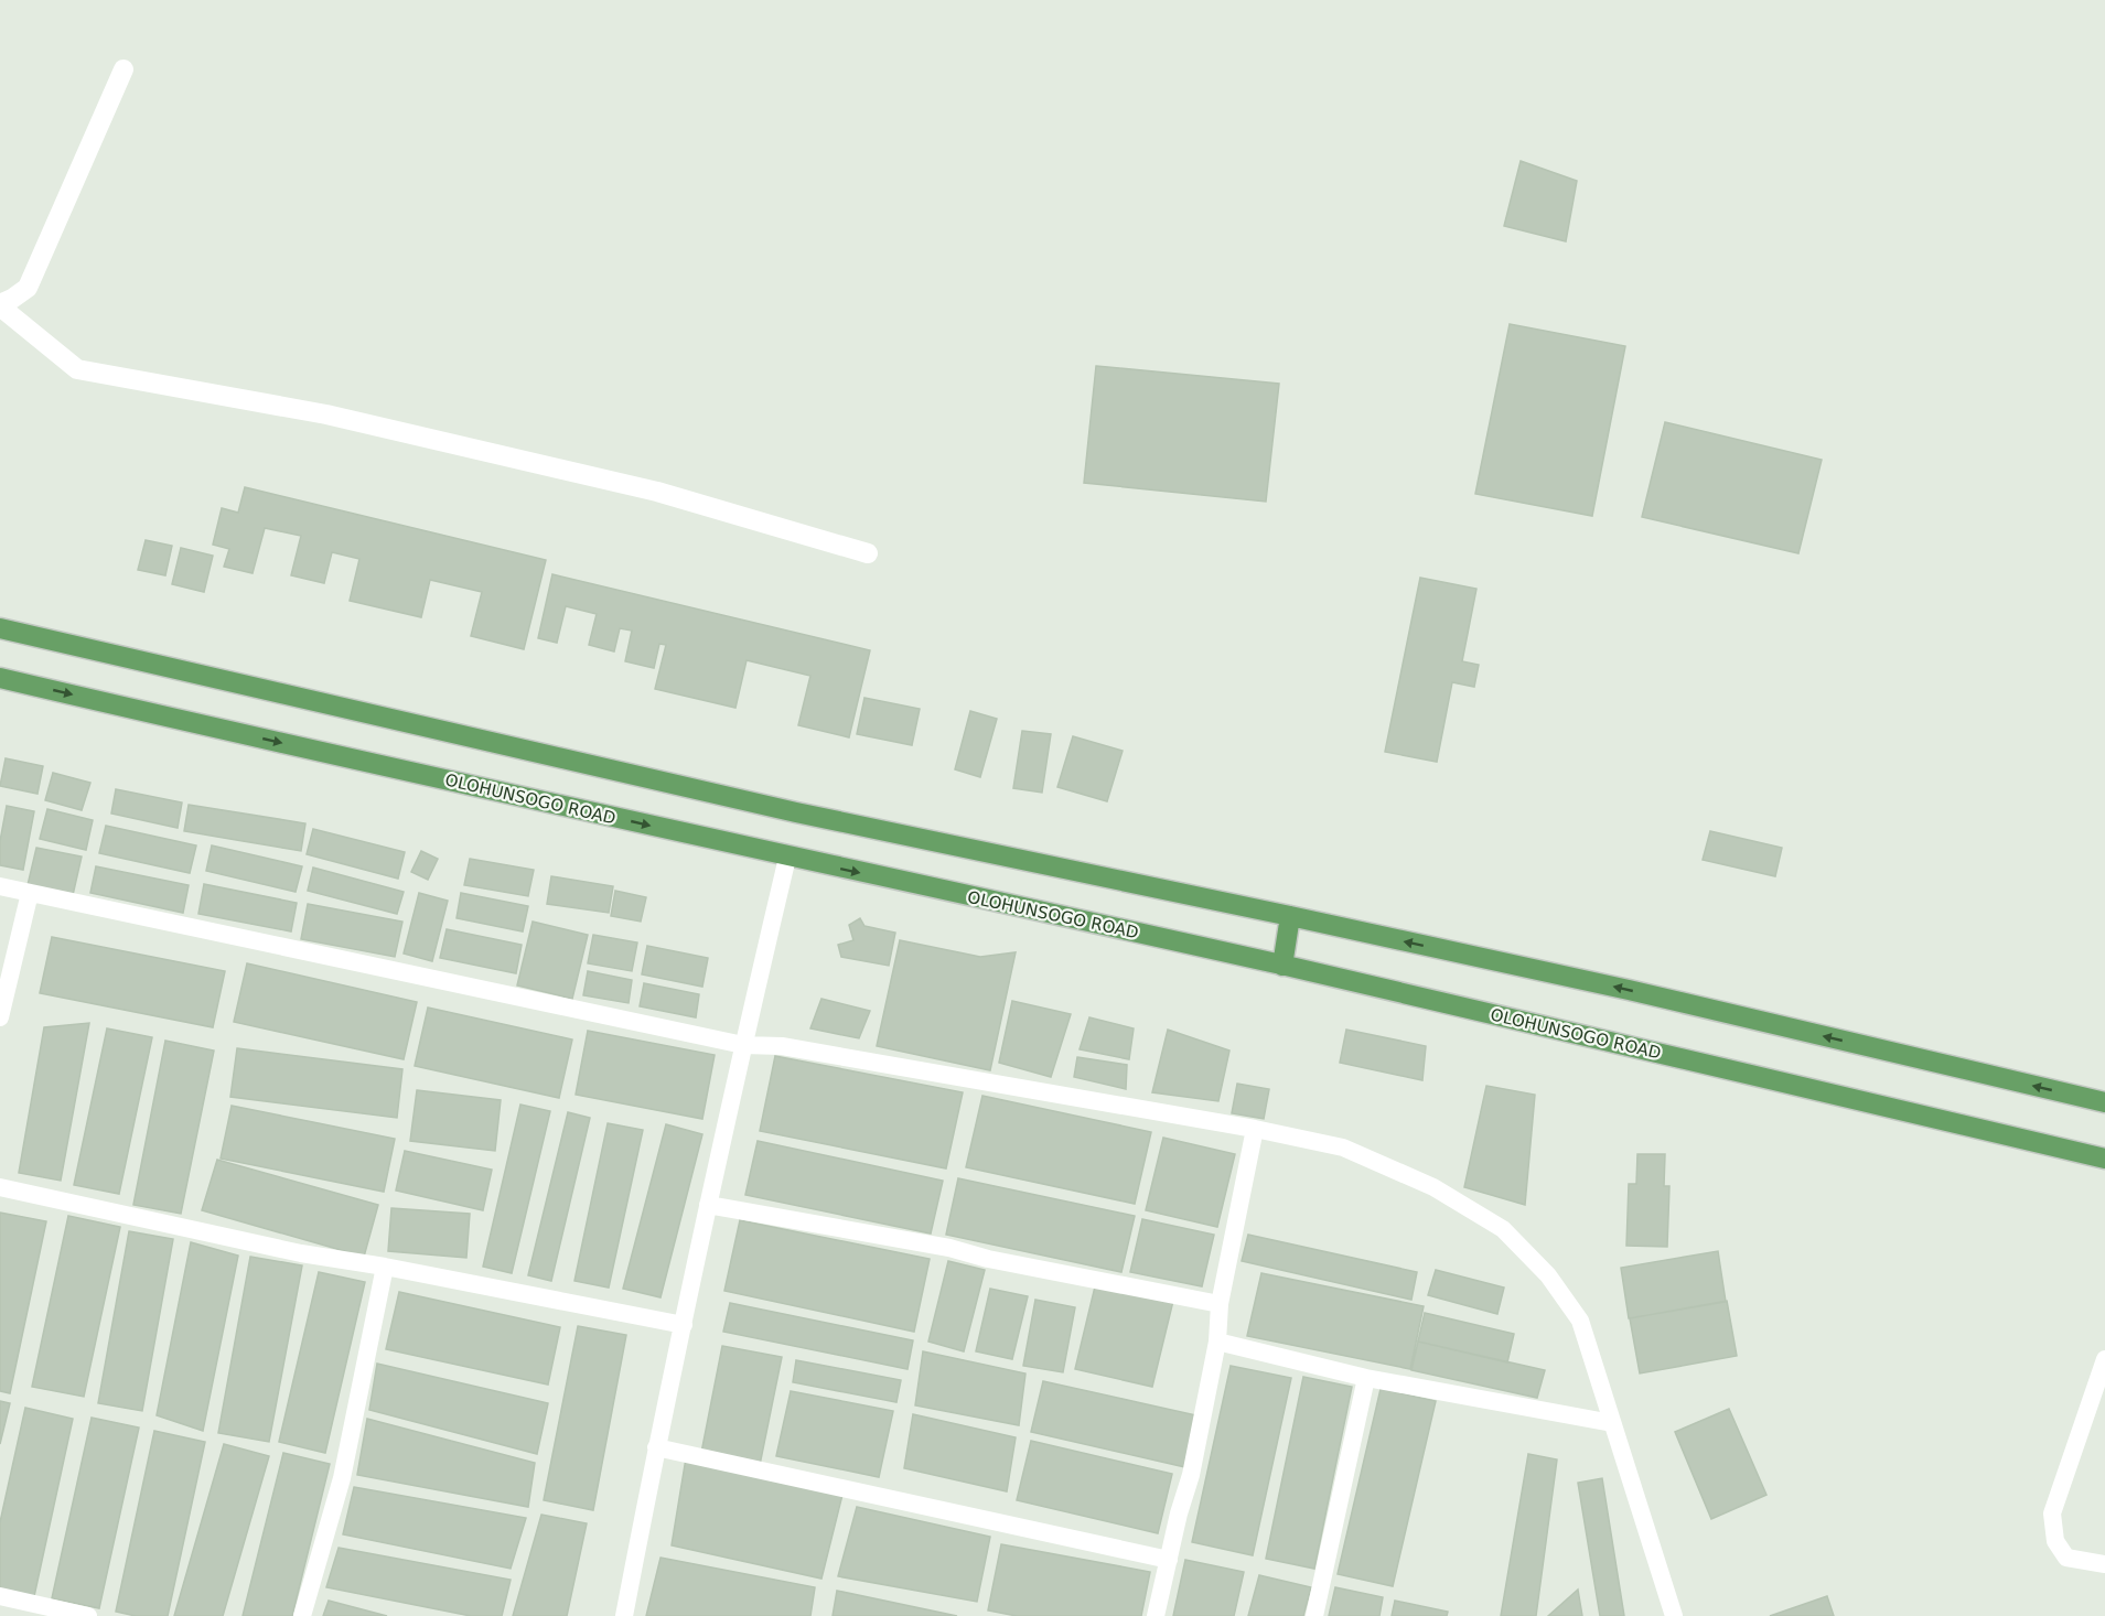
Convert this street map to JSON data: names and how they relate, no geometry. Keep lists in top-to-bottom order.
{
  "streets": {
    "main road": ["OLOHUNSOGO ROAD"]
  }
}
